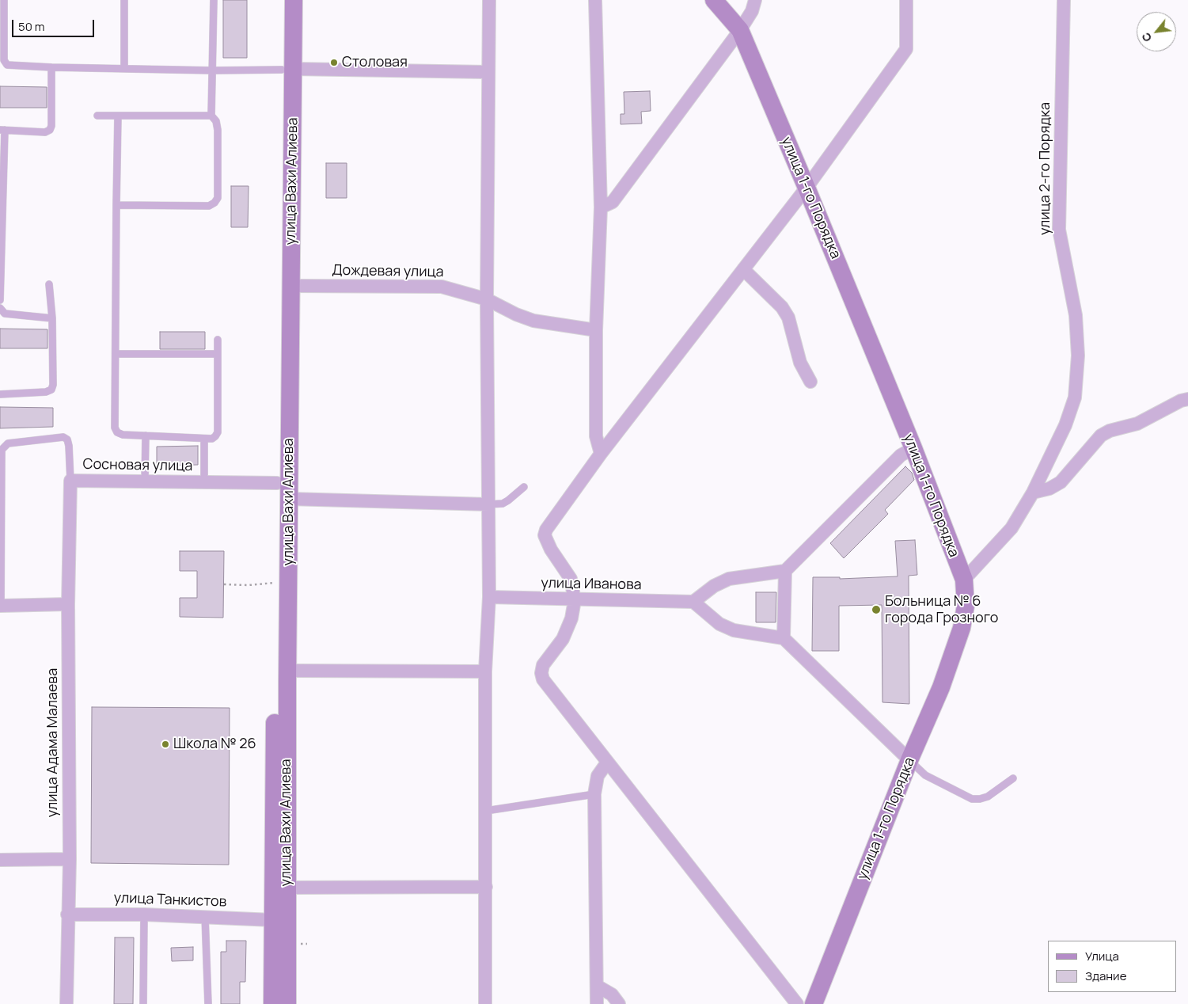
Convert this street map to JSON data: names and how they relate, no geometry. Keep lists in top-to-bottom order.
{
  "streets": {
    "main road": ["улица Вахи Алиева", "улица 1-го Порядка"],
    "street": [
      "улица 2-го Порядка",
      "Дождевая улица",
      "Сосновая улица",
      "улица Иванова",
      "улица Адама Малаева",
      "улица Танкистов"
    ]
  },
  "crossings": [
    ["улица 2-го Порядка", "улица 1-го Порядка"],
    ["улица Вахи Алиева", "Дождевая улица"],
    ["улица Вахи Алиева", "Сосновая улица"],
    ["улица Вахи Алиева", "улица Танкистов"],
    ["Сосновая улица", "улица Адама Малаева"],
    ["улица Адама Малаева", "улица Танкистов"]
  ],
  "places": ["Столовая", "Больница № 6 города Грозного", "Школа № 26"],
  "legend": ["Улица", "Здание"],
  "scale_bar": "50 m",
  "north": "bottom left"
}
